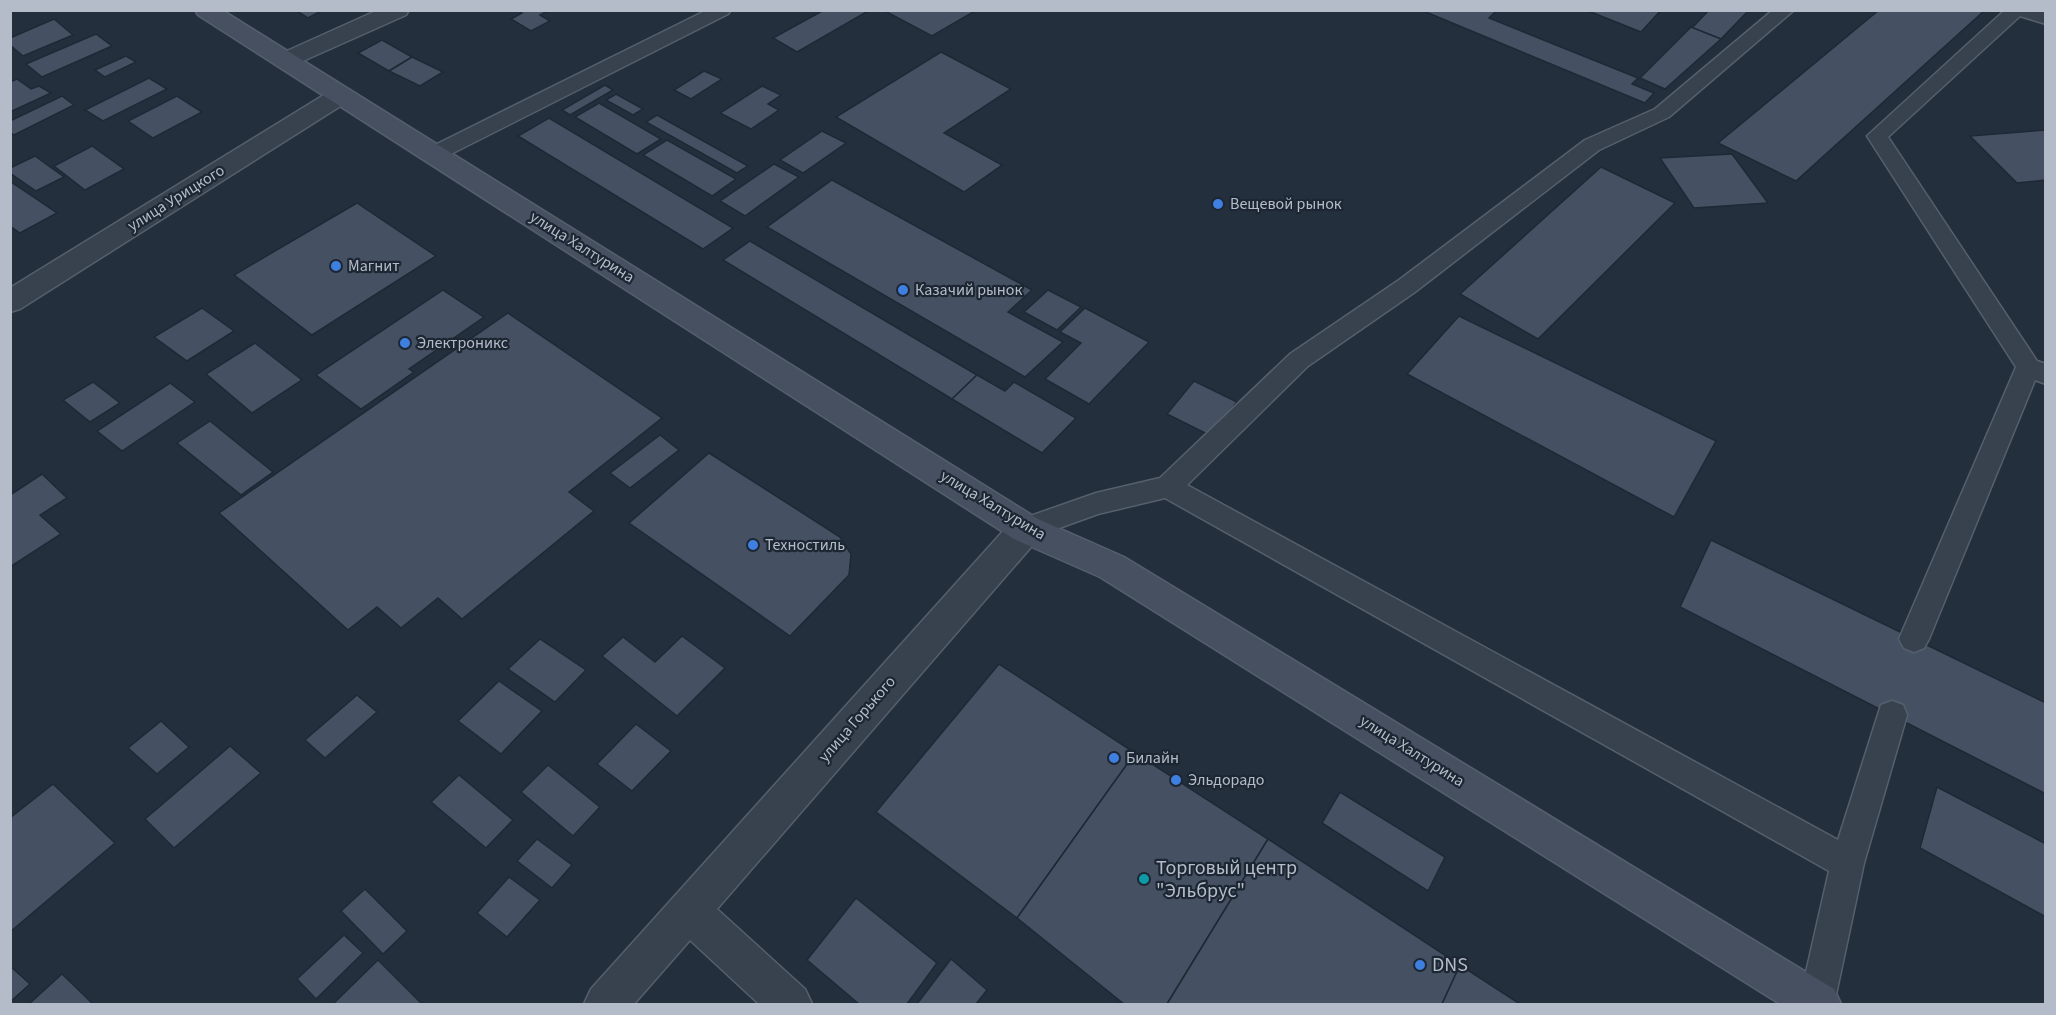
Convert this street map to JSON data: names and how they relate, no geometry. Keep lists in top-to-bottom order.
{
  "streets": {
    "street": ["улица Урицкого", "улица Халтурина", "улица Горького"]
  },
  "crossings": [
    ["улица Урицкого", "улица Халтурина"],
    ["улица Халтурина", "улица Горького"]
  ],
  "places": [
    "Вещевой рынок",
    "Магнит",
    "Казачий рынок",
    "Электроникс",
    "Техностиль",
    "Билайн",
    "Эльдорадо",
    "Торговый центр \"Эльбрус\"",
    "DNS"
  ]
}
